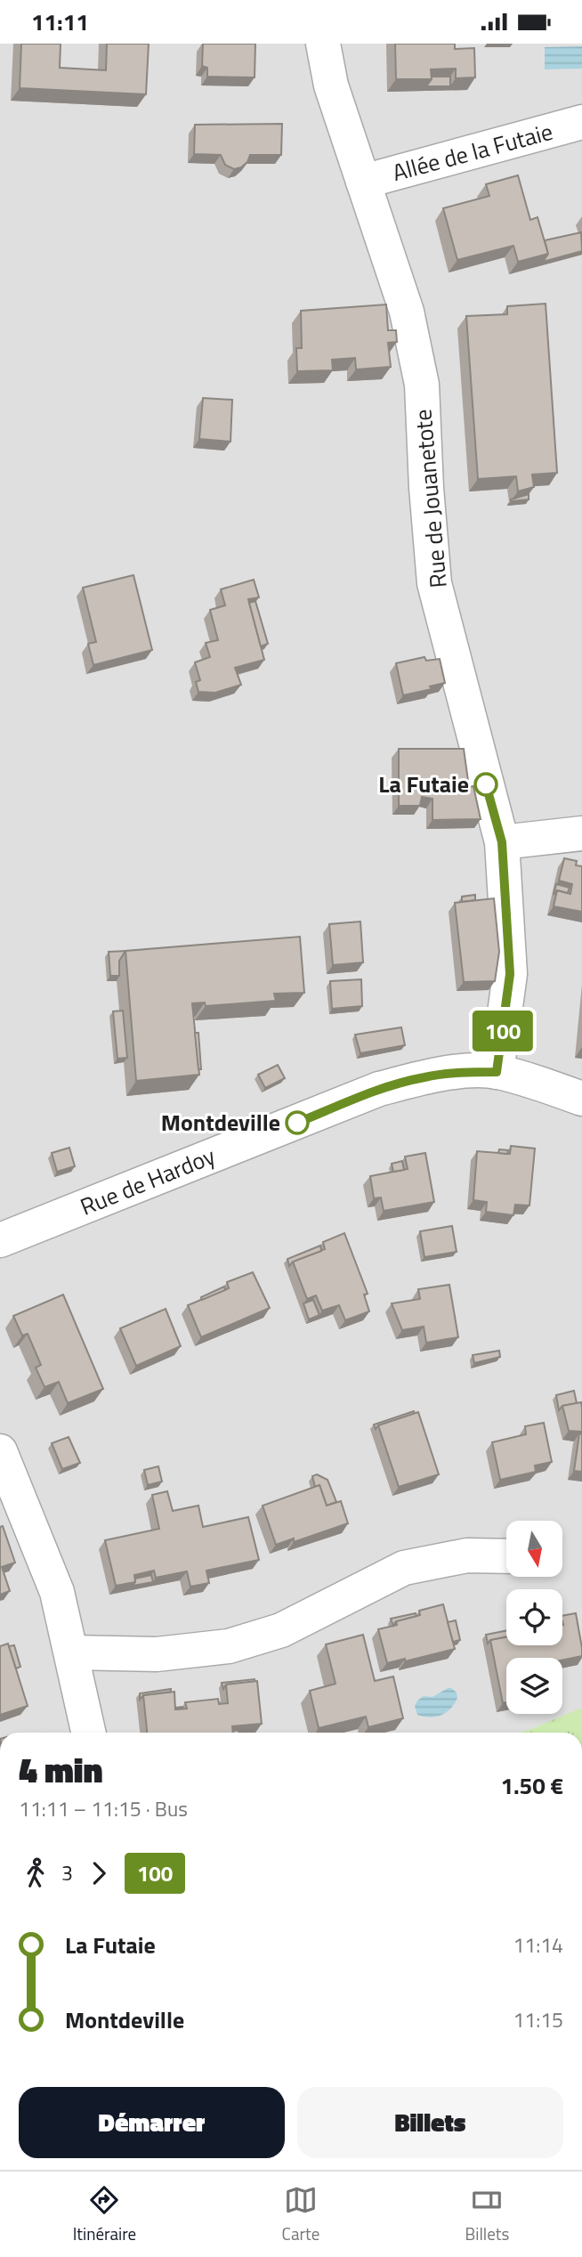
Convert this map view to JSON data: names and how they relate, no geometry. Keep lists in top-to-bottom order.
{
  "streets": {
    "street": ["Allée de la Futaie", "Rue de Jouanetote", "Rue de Hardoy"]
  },
  "crossings": [
    ["Allée de la Futaie", "Rue de Jouanetote"],
    ["Rue de Jouanetote", "Rue de Hardoy"]
  ],
  "places": ["La Futaie", "Montdeville"],
  "lines": ["bus line 100"],
  "north": "bottom",
  "page": {
    "status": "11:11",
    "on_map": "100",
    "heading": ["4 min", "11:11 – 11:15 · Bus", "1.50 €"],
    "legs": ["3", "100"],
    "list": [
      {
        "name": "La Futaie",
        "value": "11:14"
      },
      {
        "name": "Montdeville",
        "value": "11:15"
      }
    ],
    "buttons": ["Démarrer", "Billets"],
    "tabs": ["Itinéraire", "Carte", "Billets"]
  }
}
